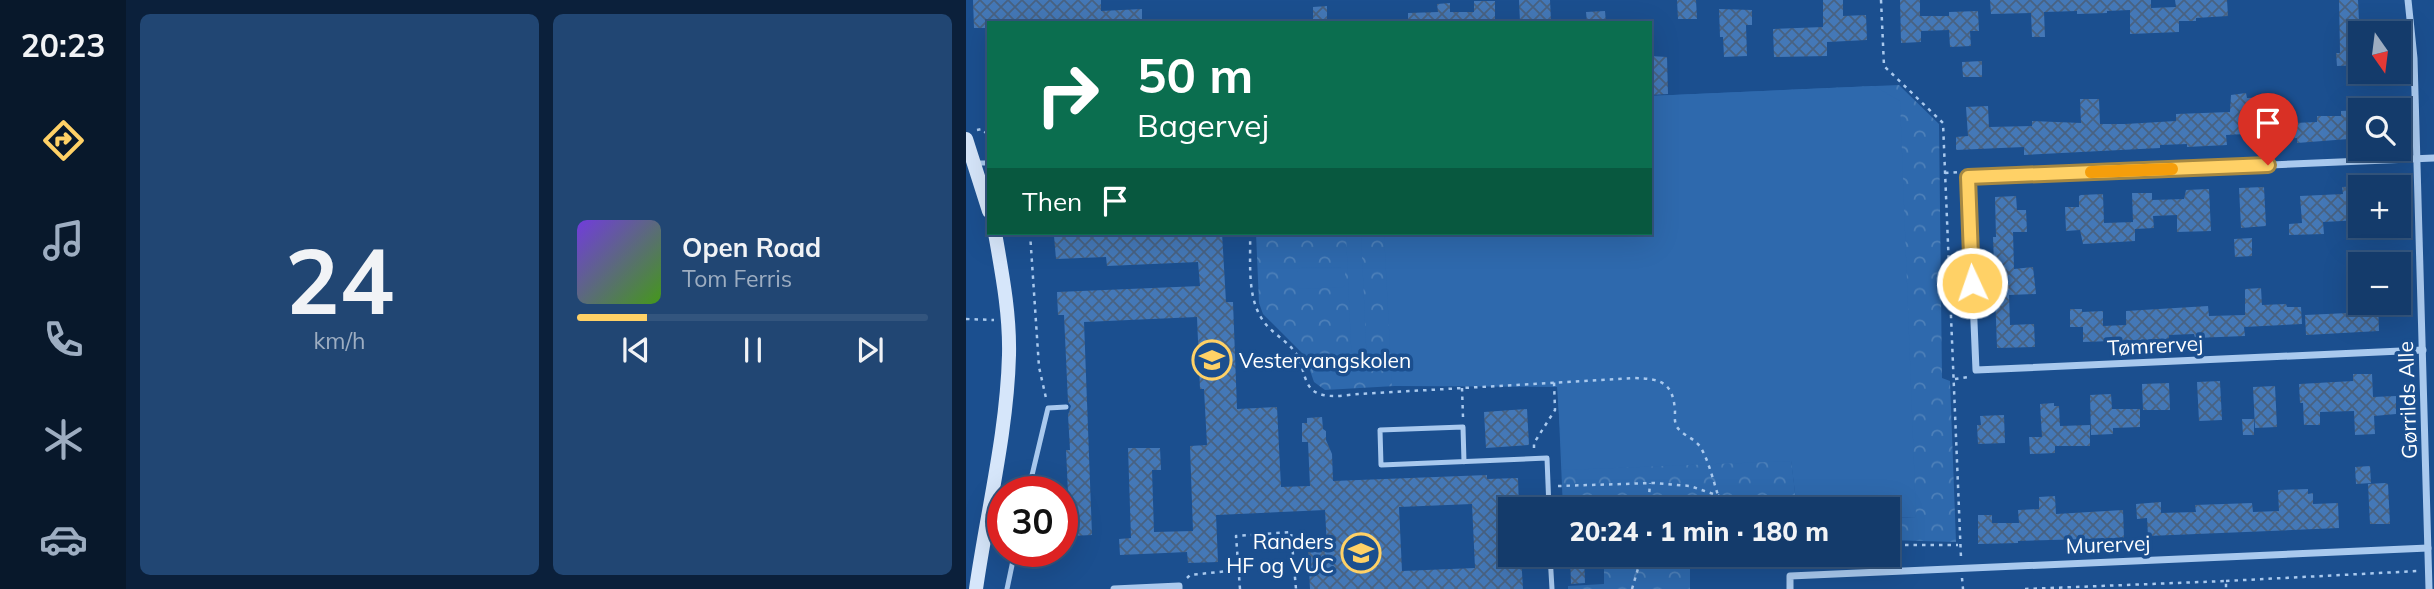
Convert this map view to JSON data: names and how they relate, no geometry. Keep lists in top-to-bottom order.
{
  "streets": {
    "street": ["Tømrervej", "Gørrilds Alle", "Murervej"]
  },
  "crossings": [
    ["Tømrervej", "Gørrilds Alle"],
    ["Gørrilds Alle", "Murervej"]
  ],
  "places": {
    "school or university": ["Vestervangskolen", "Randers HF og VUC"]
  },
  "north": "bottom",
  "page": {
    "tabs": "20:23",
    "tile": ["24", "km/h"],
    "map_buttons": ["+", "−"],
    "turn": ["50 m", "Bagervej"],
    "then": "Then",
    "song": ["Open Road", "Tom Ferris"],
    "limit": "30",
    "trip": "20:24 · 1 min · 180 m"
  }
}
